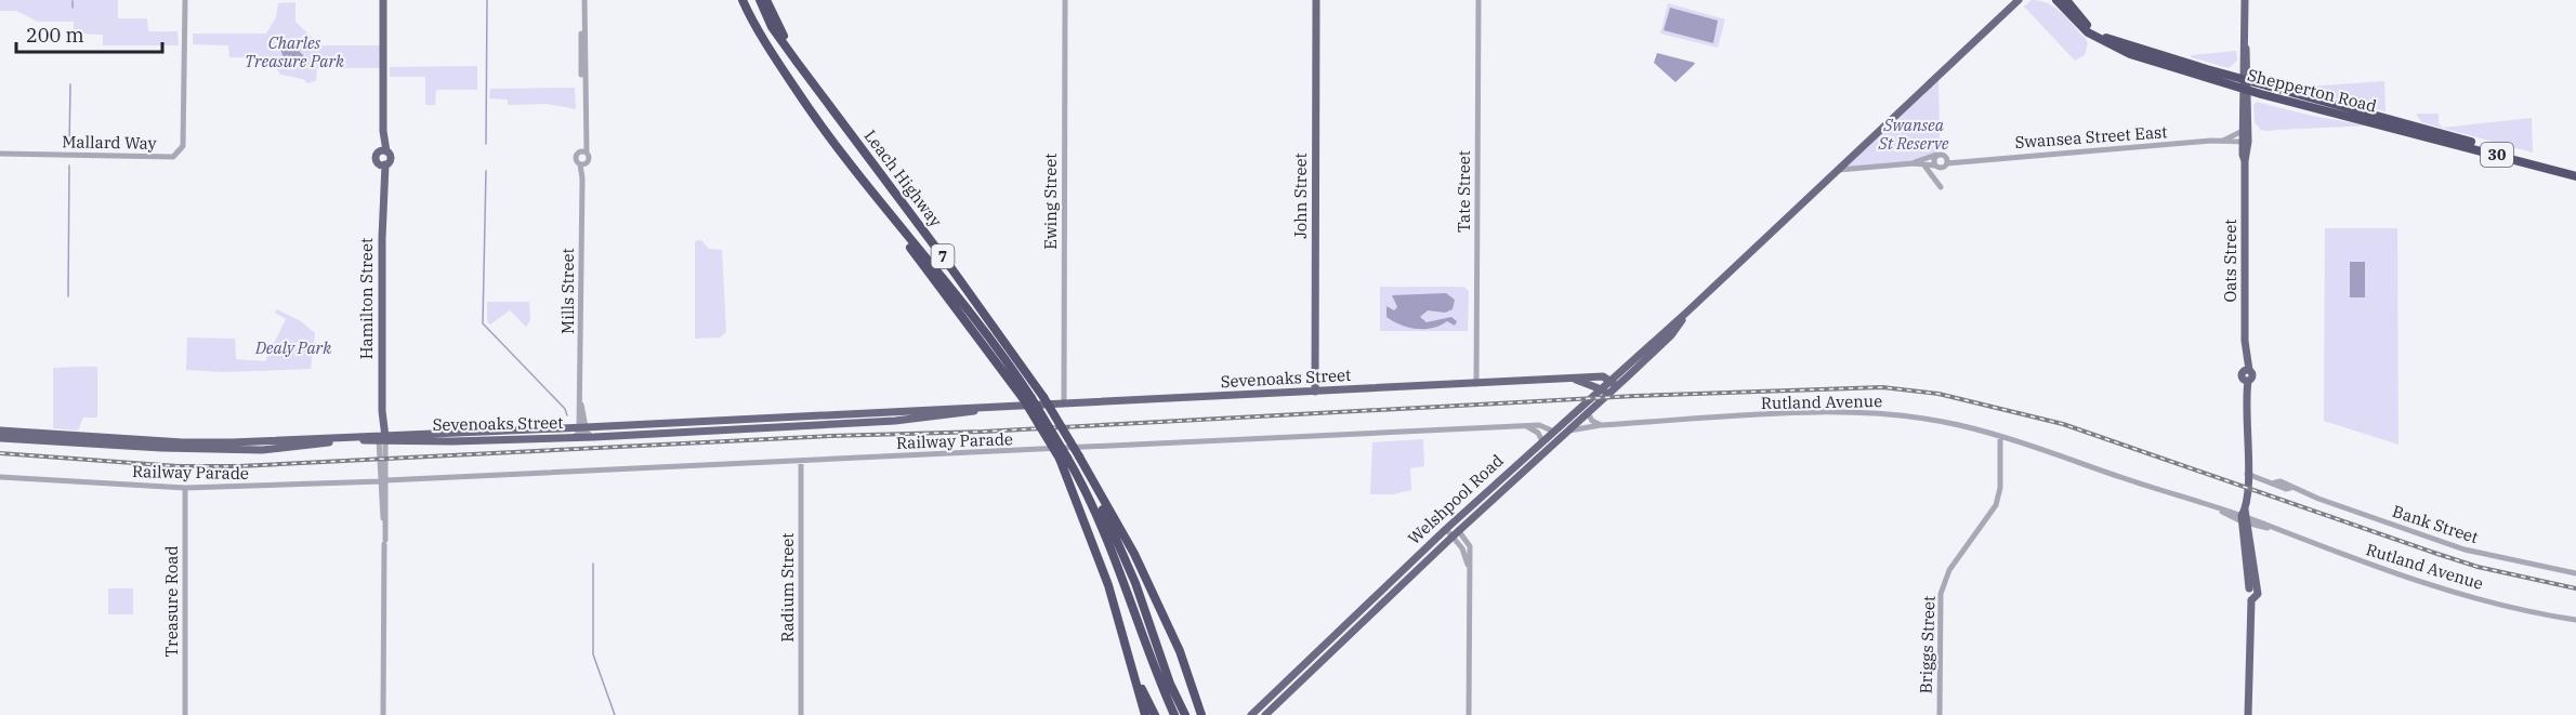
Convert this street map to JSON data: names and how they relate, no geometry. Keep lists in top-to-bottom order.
{
  "streets": {
    "highway": [
      "Shepperton Road",
      "30",
      "Leach Highway",
      "7"
    ],
    "main road": [
      "John Street",
      "Oats Street",
      "Hamilton Street",
      "Sevenoaks Street",
      "Welshpool Road"
    ],
    "street": [
      "Swansea Street East",
      "Mallard Way",
      "Tate Street",
      "Ewing Street",
      "Mills Street",
      "Rutland Avenue",
      "Railway Parade",
      "Bank Street",
      "Radium Street",
      "Treasure Road",
      "Briggs Street"
    ]
  },
  "crossings": [
    ["Shepperton Road", "Oats Street"],
    ["Swansea Street East", "Oats Street"],
    ["Leach Highway", "7"],
    ["Tate Street", "Sevenoaks Street"],
    ["John Street", "Sevenoaks Street"],
    ["Ewing Street", "Sevenoaks Street"],
    ["Oats Street", "Rutland Avenue"],
    ["Oats Street", "Bank Street"],
    ["Mills Street", "Sevenoaks Street"],
    ["Hamilton Street", "Sevenoaks Street"],
    ["Hamilton Street", "Railway Parade"],
    ["Sevenoaks Street", "Welshpool Road"],
    ["Rutland Avenue", "Welshpool Road"],
    ["Rutland Avenue", "Briggs Street"],
    ["Railway Parade", "Welshpool Road"],
    ["Railway Parade", "Radium Street"],
    ["Railway Parade", "Treasure Road"]
  ],
  "parks": ["Charles Treasure Park", "Swansea St Reserve", "Dealy Park"],
  "scale_bar": "200 m"
}
